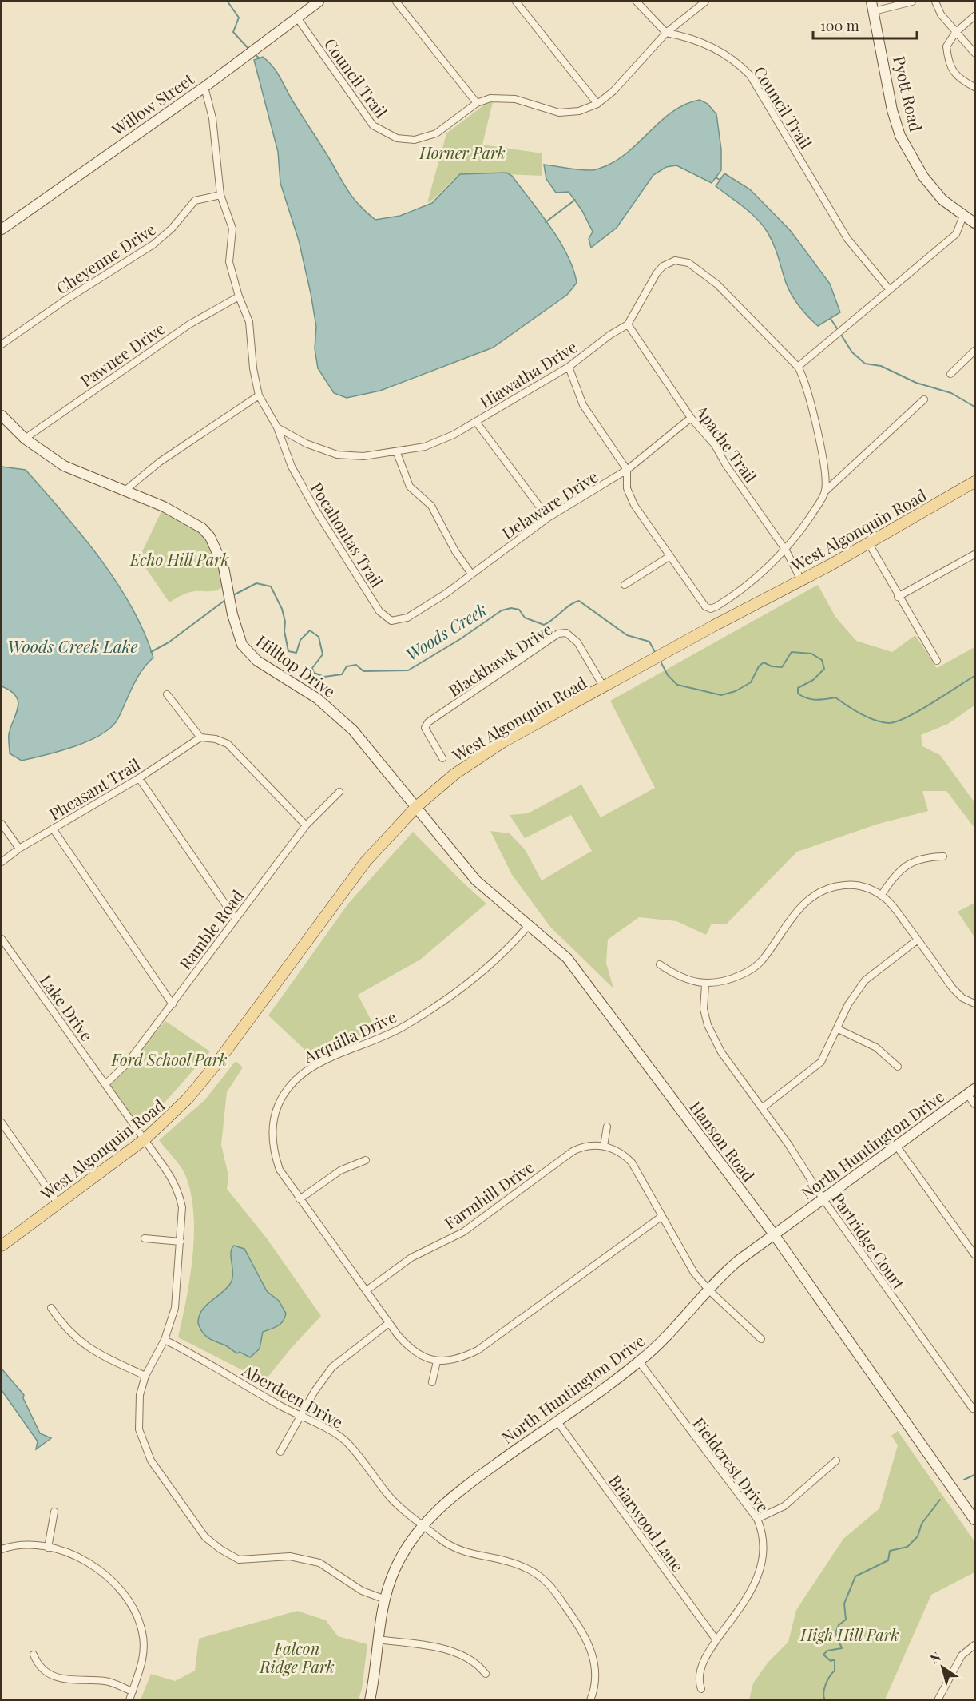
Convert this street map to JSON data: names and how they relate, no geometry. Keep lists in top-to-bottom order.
{
  "streets": {
    "main road": ["West Algonquin Road"],
    "street": [
      "Council Trail",
      "Pyott Road",
      "Willow Street",
      "Cheyenne Drive",
      "Pawnee Drive",
      "Hiawatha Drive",
      "Apache Trail",
      "Delaware Drive",
      "Pocahontas Trail",
      "Blackhawk Drive",
      "Hilltop Drive",
      "Pheasant Trail",
      "Ramble Road",
      "Lake Drive",
      "Arquilla Drive",
      "Hanson Road",
      "North Huntington Drive",
      "Farmhill Drive",
      "Partridge Court",
      "Aberdeen Drive",
      "Fieldcrest Drive",
      "Briarwood Lane"
    ]
  },
  "crossings": [
    ["Council Trail", "Willow Street"],
    ["Pawnee Drive", "Hilltop Drive"],
    ["Hiawatha Drive", "Apache Trail"],
    ["Hiawatha Drive", "Pocahontas Trail"],
    ["Apache Trail", "Delaware Drive"],
    ["Apache Trail", "West Algonquin Road"],
    ["Delaware Drive", "Pocahontas Trail"],
    ["West Algonquin Road", "Blackhawk Drive"],
    ["West Algonquin Road", "Hilltop Drive"],
    ["West Algonquin Road", "Lake Drive"],
    ["West Algonquin Road", "Hanson Road"],
    ["Hilltop Drive", "Hanson Road"],
    ["Ramble Road", "Lake Drive"],
    ["Lake Drive", "North Huntington Drive"],
    ["Lake Drive", "Aberdeen Drive"],
    ["Arquilla Drive", "Hanson Road"],
    ["Arquilla Drive", "Farmhill Drive"],
    ["Hanson Road", "North Huntington Drive"],
    ["North Huntington Drive", "Partridge Court"],
    ["North Huntington Drive", "Aberdeen Drive"],
    ["North Huntington Drive", "Fieldcrest Drive"],
    ["North Huntington Drive", "Briarwood Lane"],
    ["Fieldcrest Drive", "Briarwood Lane"]
  ],
  "water": ["Woods Creek", "Woods Creek Lake"],
  "parks": [
    "Horner Park",
    "Echo Hill Park",
    "Ford School Park",
    "High Hill Park",
    "Falcon Ridge Park"
  ],
  "scale_bar": "100 m",
  "north": "top left"
}
